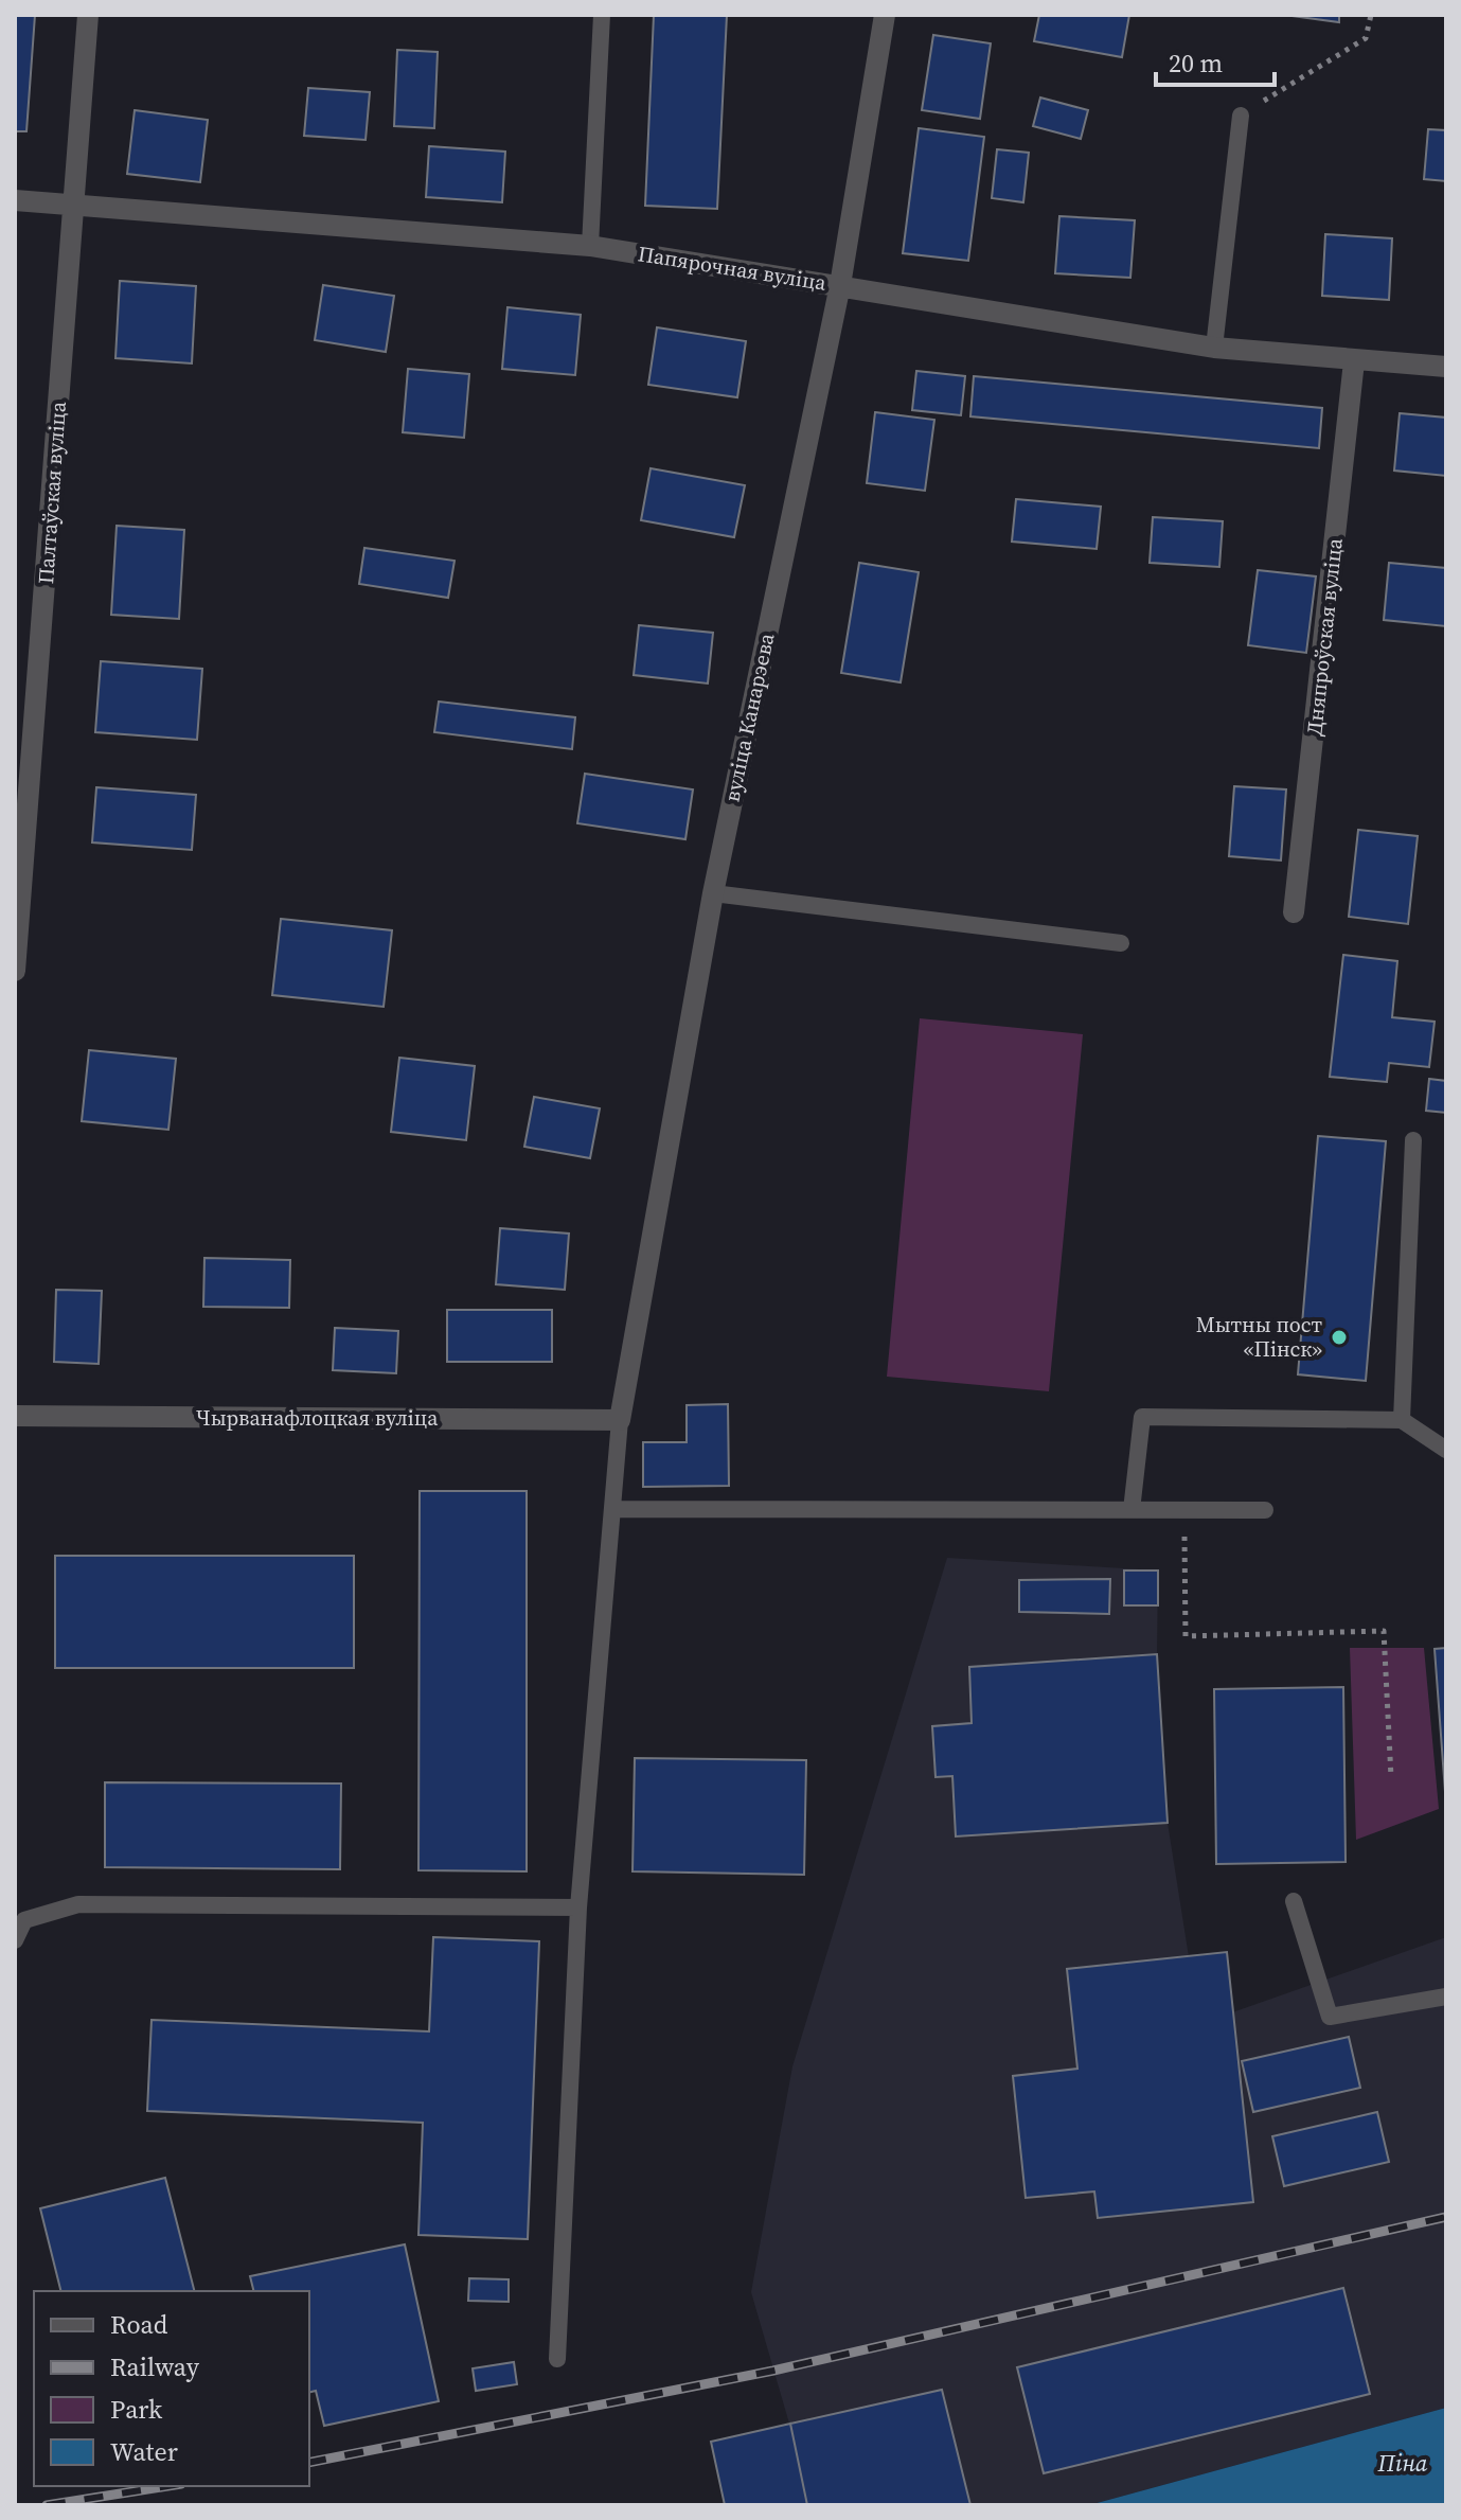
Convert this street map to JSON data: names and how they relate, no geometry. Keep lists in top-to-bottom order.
{
  "streets": {
    "street": [
      "Папярочная вуліца",
      "Палтаўская вуліца",
      "Дняпроўская вуліца",
      "вуліца Канарэева",
      "Чырванафлоцкая вуліца"
    ]
  },
  "crossings": [
    ["Папярочная вуліца", "Палтаўская вуліца"],
    ["Папярочная вуліца", "Дняпроўская вуліца"],
    ["Папярочная вуліца", "вуліца Канарэева"],
    ["вуліца Канарэева", "Чырванафлоцкая вуліца"]
  ],
  "water": ["Піна"],
  "places": ["Мытны пост «Пінск»"],
  "legend": [
    "Road",
    "Railway",
    "Park",
    "Water"
  ],
  "scale_bar": "20 m"
}
